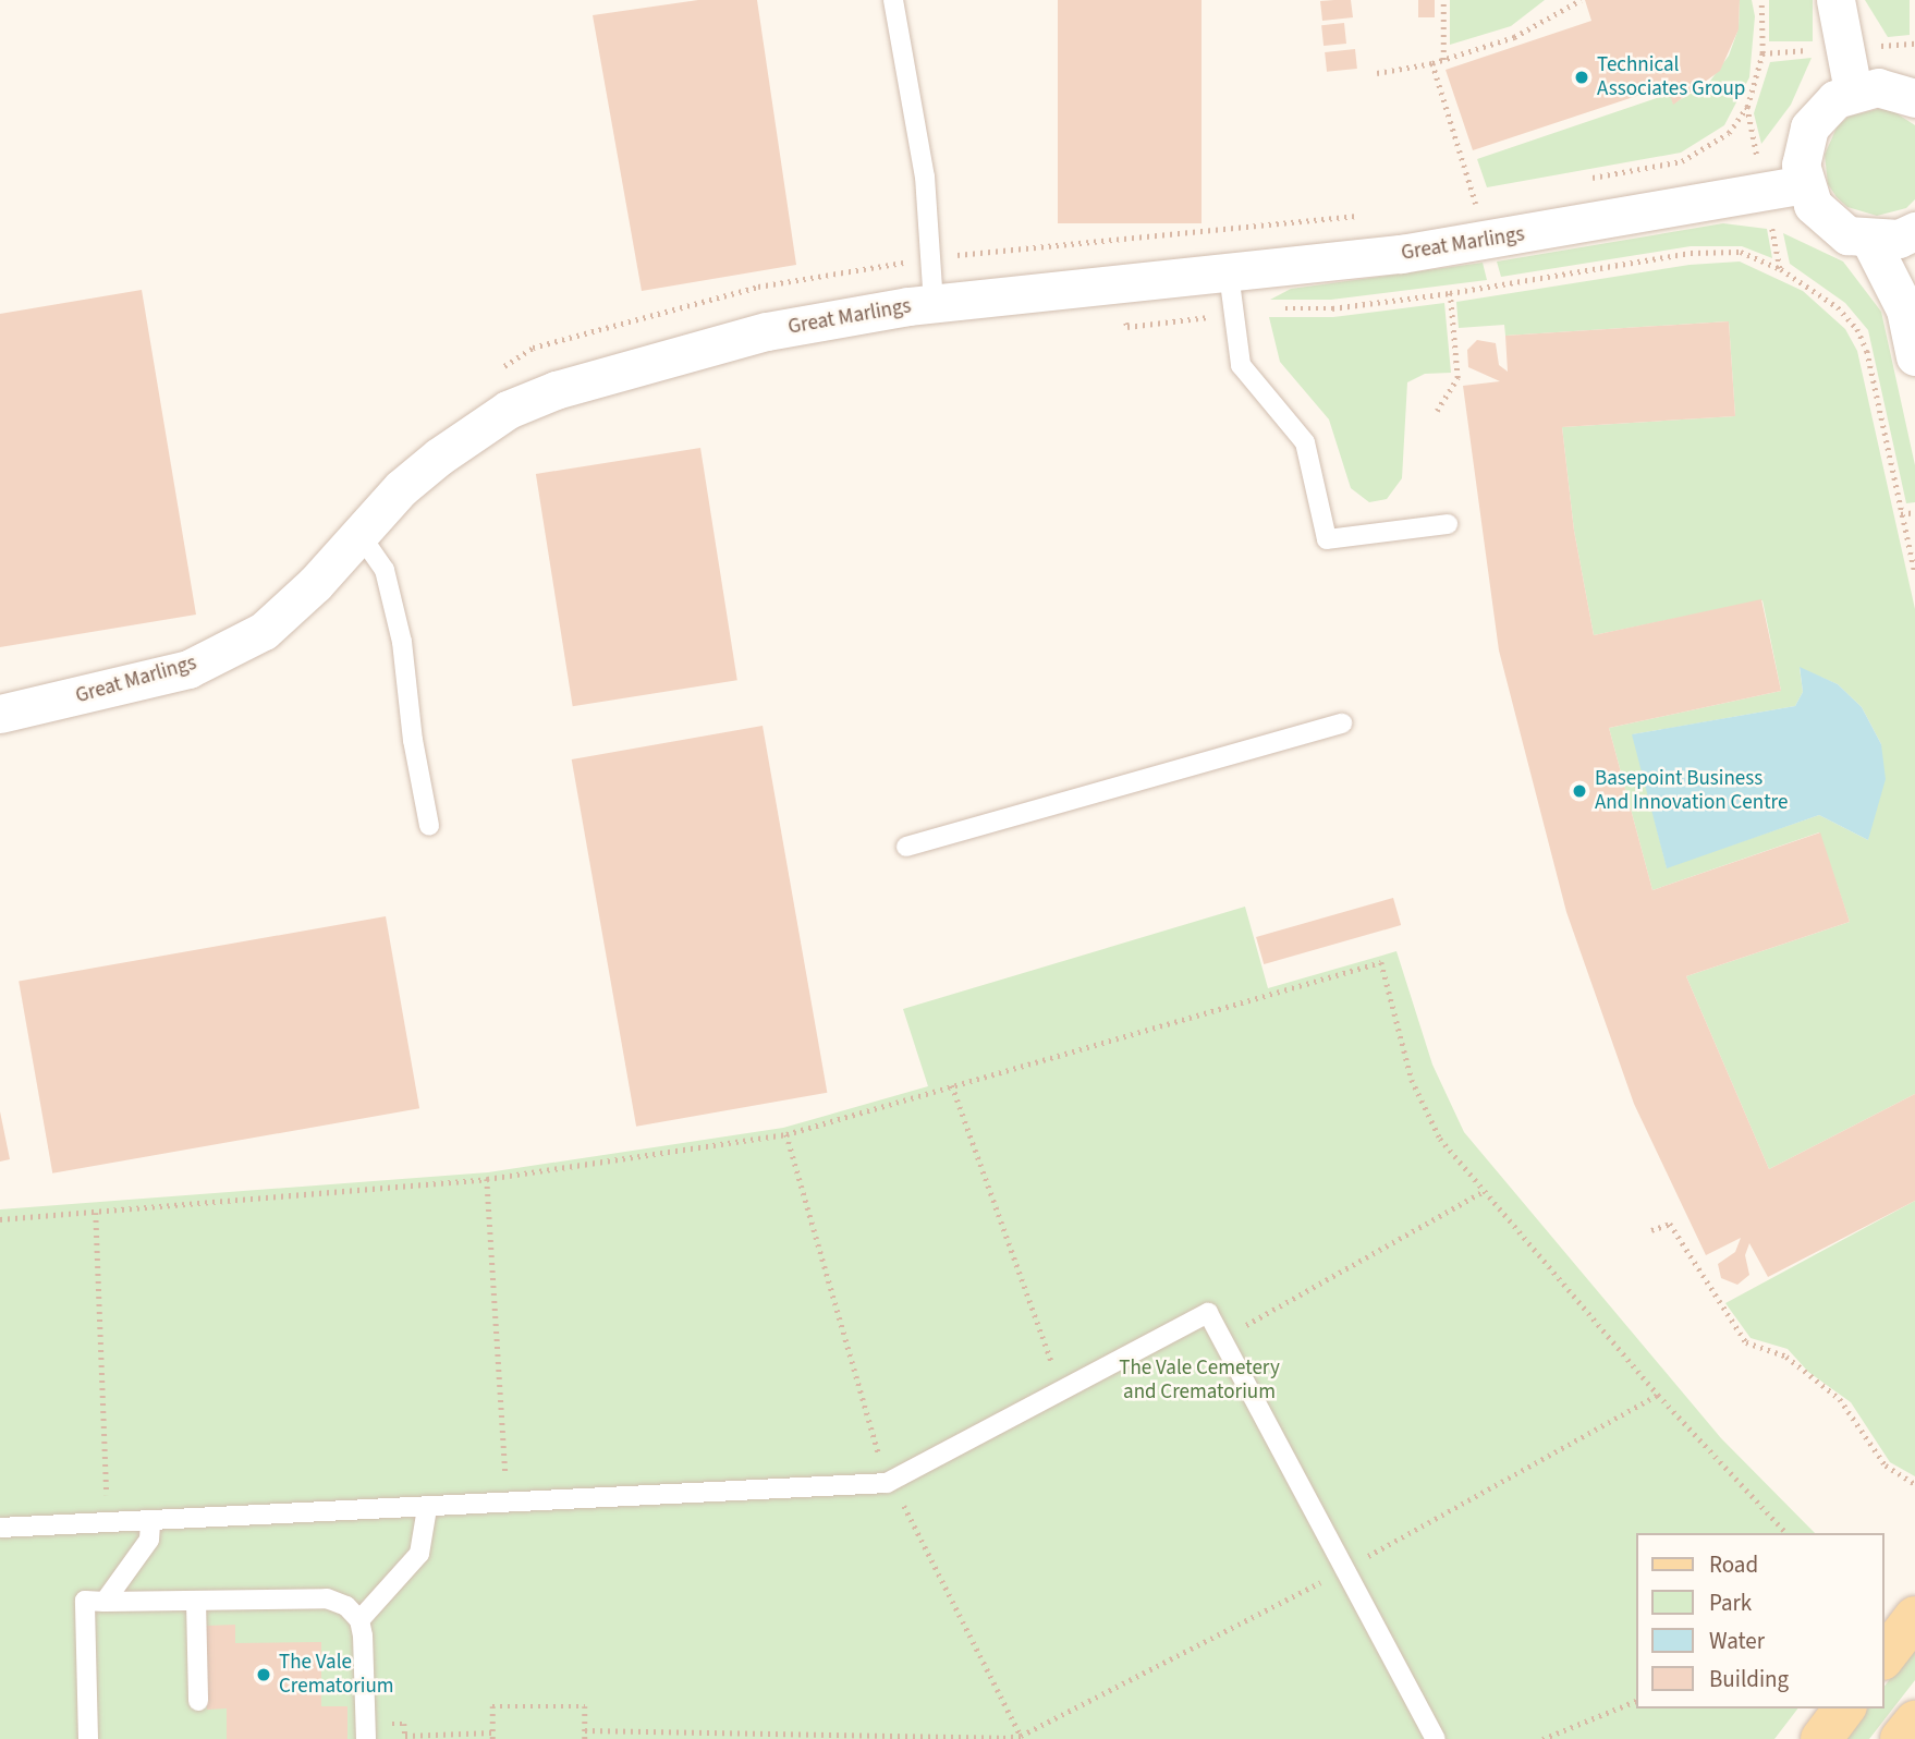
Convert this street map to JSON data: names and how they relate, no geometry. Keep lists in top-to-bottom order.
{
  "streets": {
    "street": ["Great Marlings"]
  },
  "parks": ["The Vale Cemetery and Crematorium"],
  "places": ["Technical Associates Group", "Basepoint Business And Innovation Centre", "The Vale Crematorium"],
  "legend": [
    "Road",
    "Park",
    "Water",
    "Building"
  ]
}
